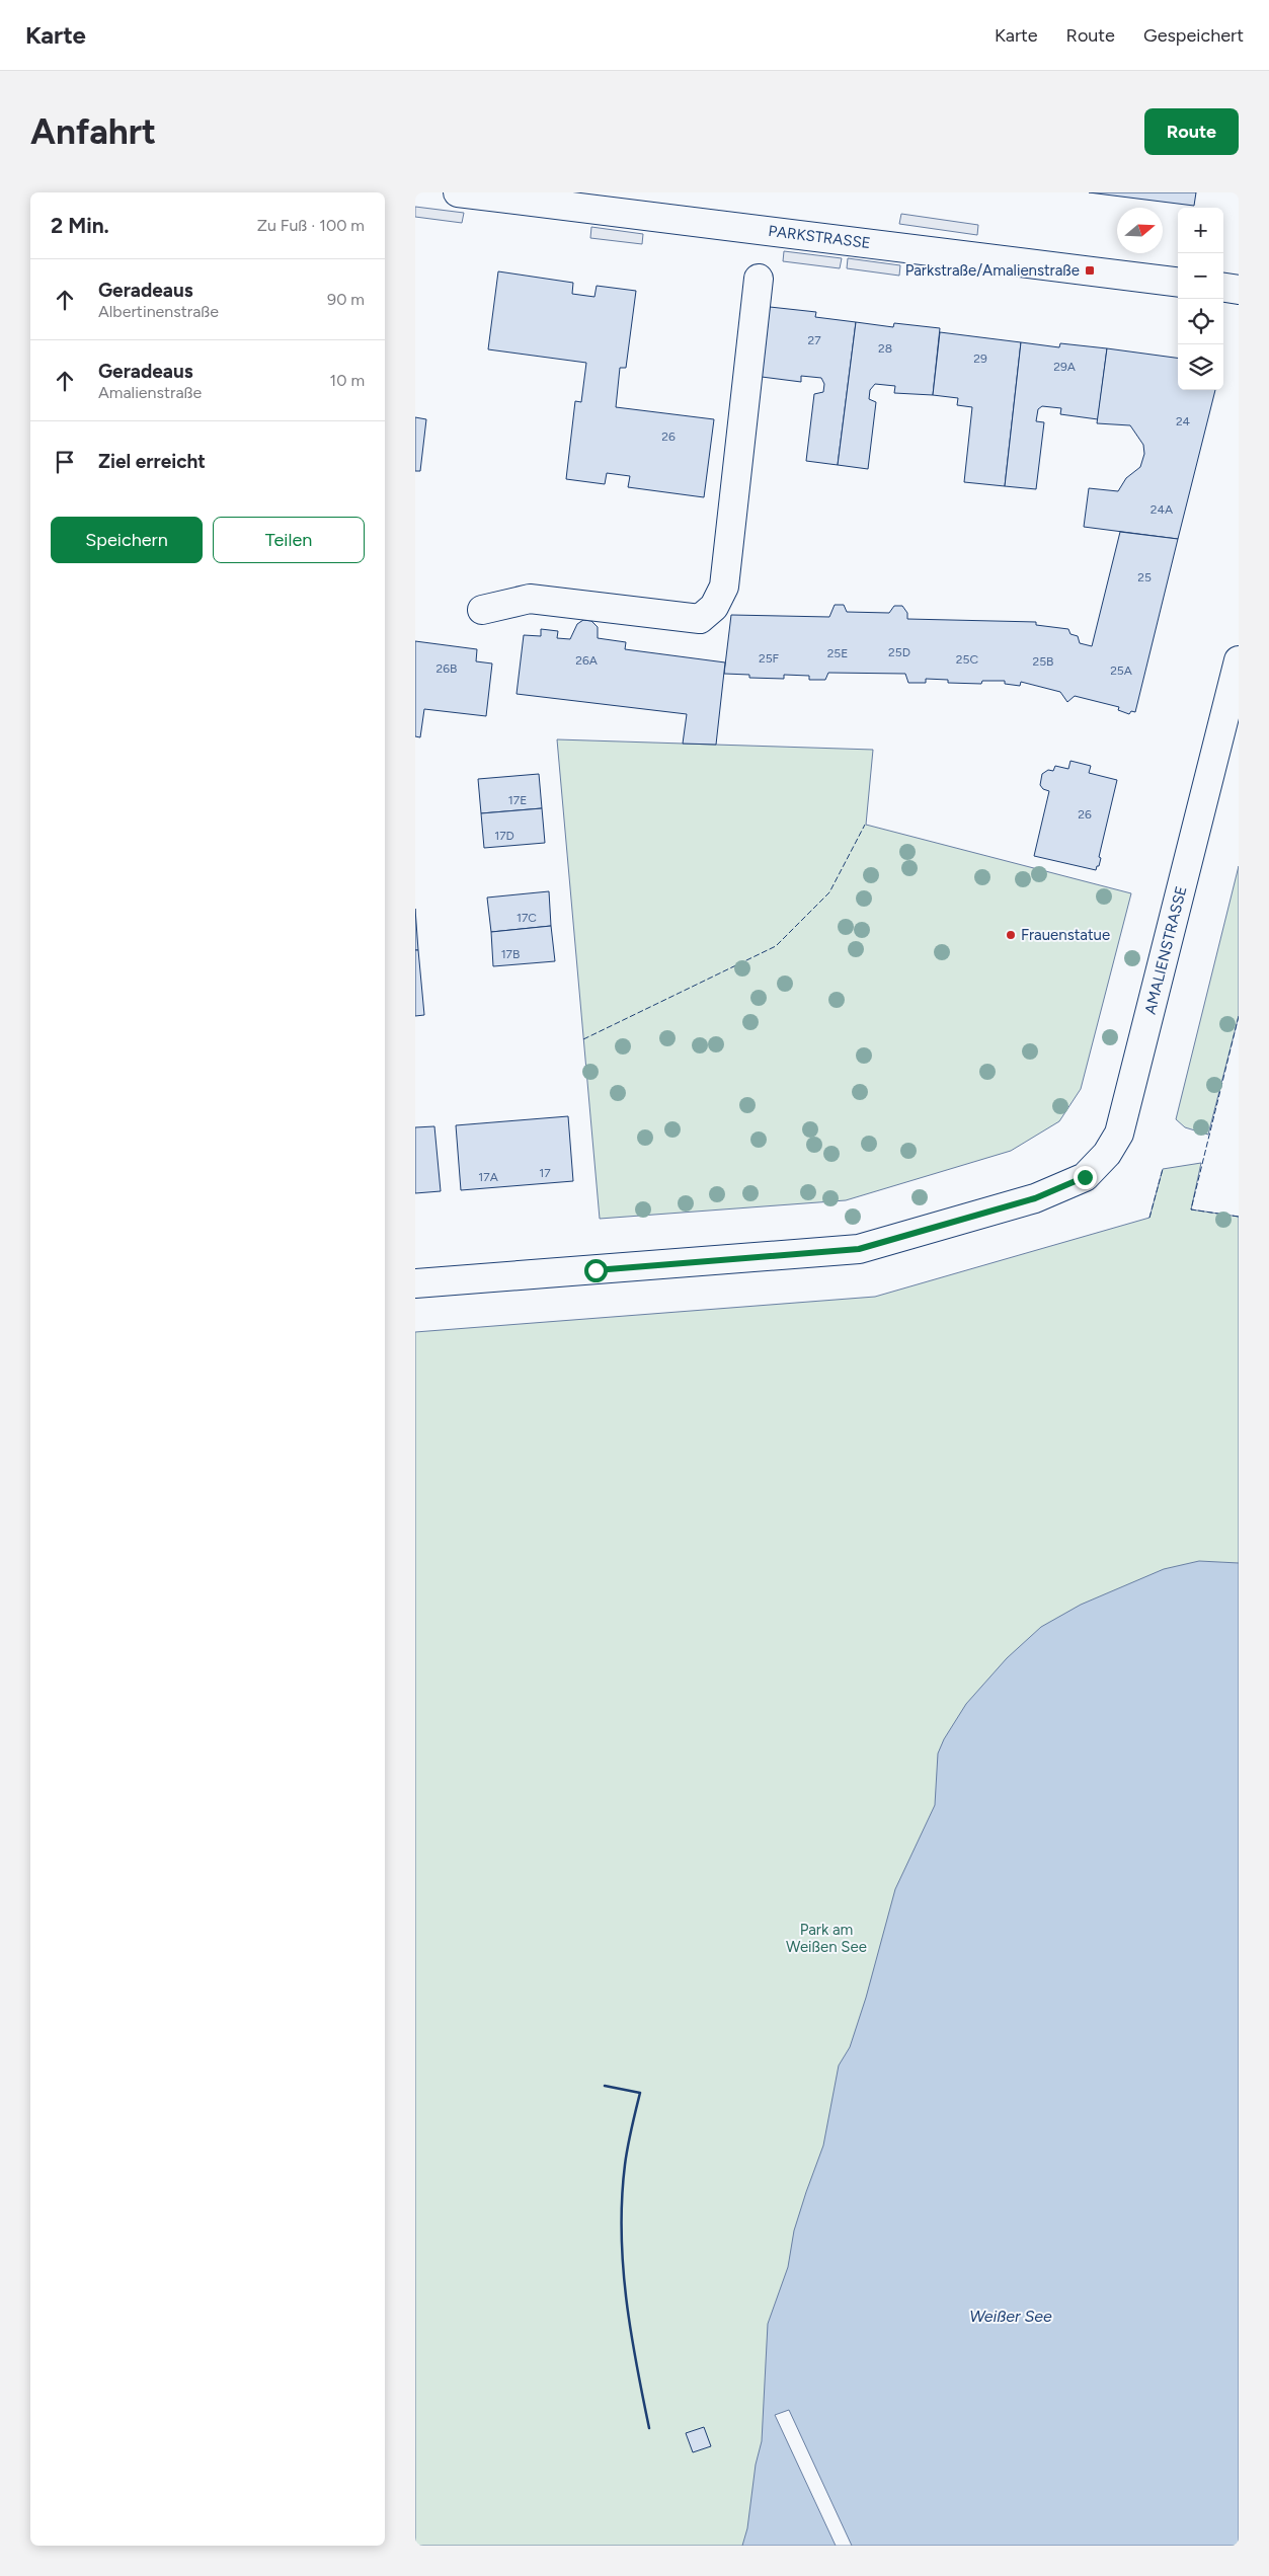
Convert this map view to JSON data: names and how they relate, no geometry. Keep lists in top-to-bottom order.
{
  "streets": {
    "street": ["PARKSTRASSE", "AMALIENSTRASSE"]
  },
  "water": ["Weißer See"],
  "parks": ["Park am Weißen See"],
  "places": {
    "transit": ["Parkstraße/Amalienstraße"],
    "other": ["Frauenstatue"]
  },
  "house_numbers": [
    "27",
    "28",
    "29",
    "29A",
    "24",
    "26",
    "24A",
    "25",
    "25D",
    "25E",
    "25F",
    "25C",
    "26A",
    "25B",
    "26B",
    "25A",
    "17E",
    "26",
    "17D",
    "17C",
    "17B",
    "17",
    "17A"
  ],
  "north": "right",
  "page": {
    "header": "Karte",
    "nav": ["Karte", "Route", "Gespeichert"],
    "buttons": [
      "Route",
      ["Speichern", "Teilen"]
    ],
    "title": "Anfahrt",
    "heading": ["2 Min.", "Zu Fuß · 100 m"],
    "map_buttons": ["+", "−"],
    "list": [
      ["Geradeaus", "Albertinenstraße", "90 m"],
      ["Geradeaus", "Amalienstraße", "10 m"],
      "Ziel erreicht"
    ]
  }
}
